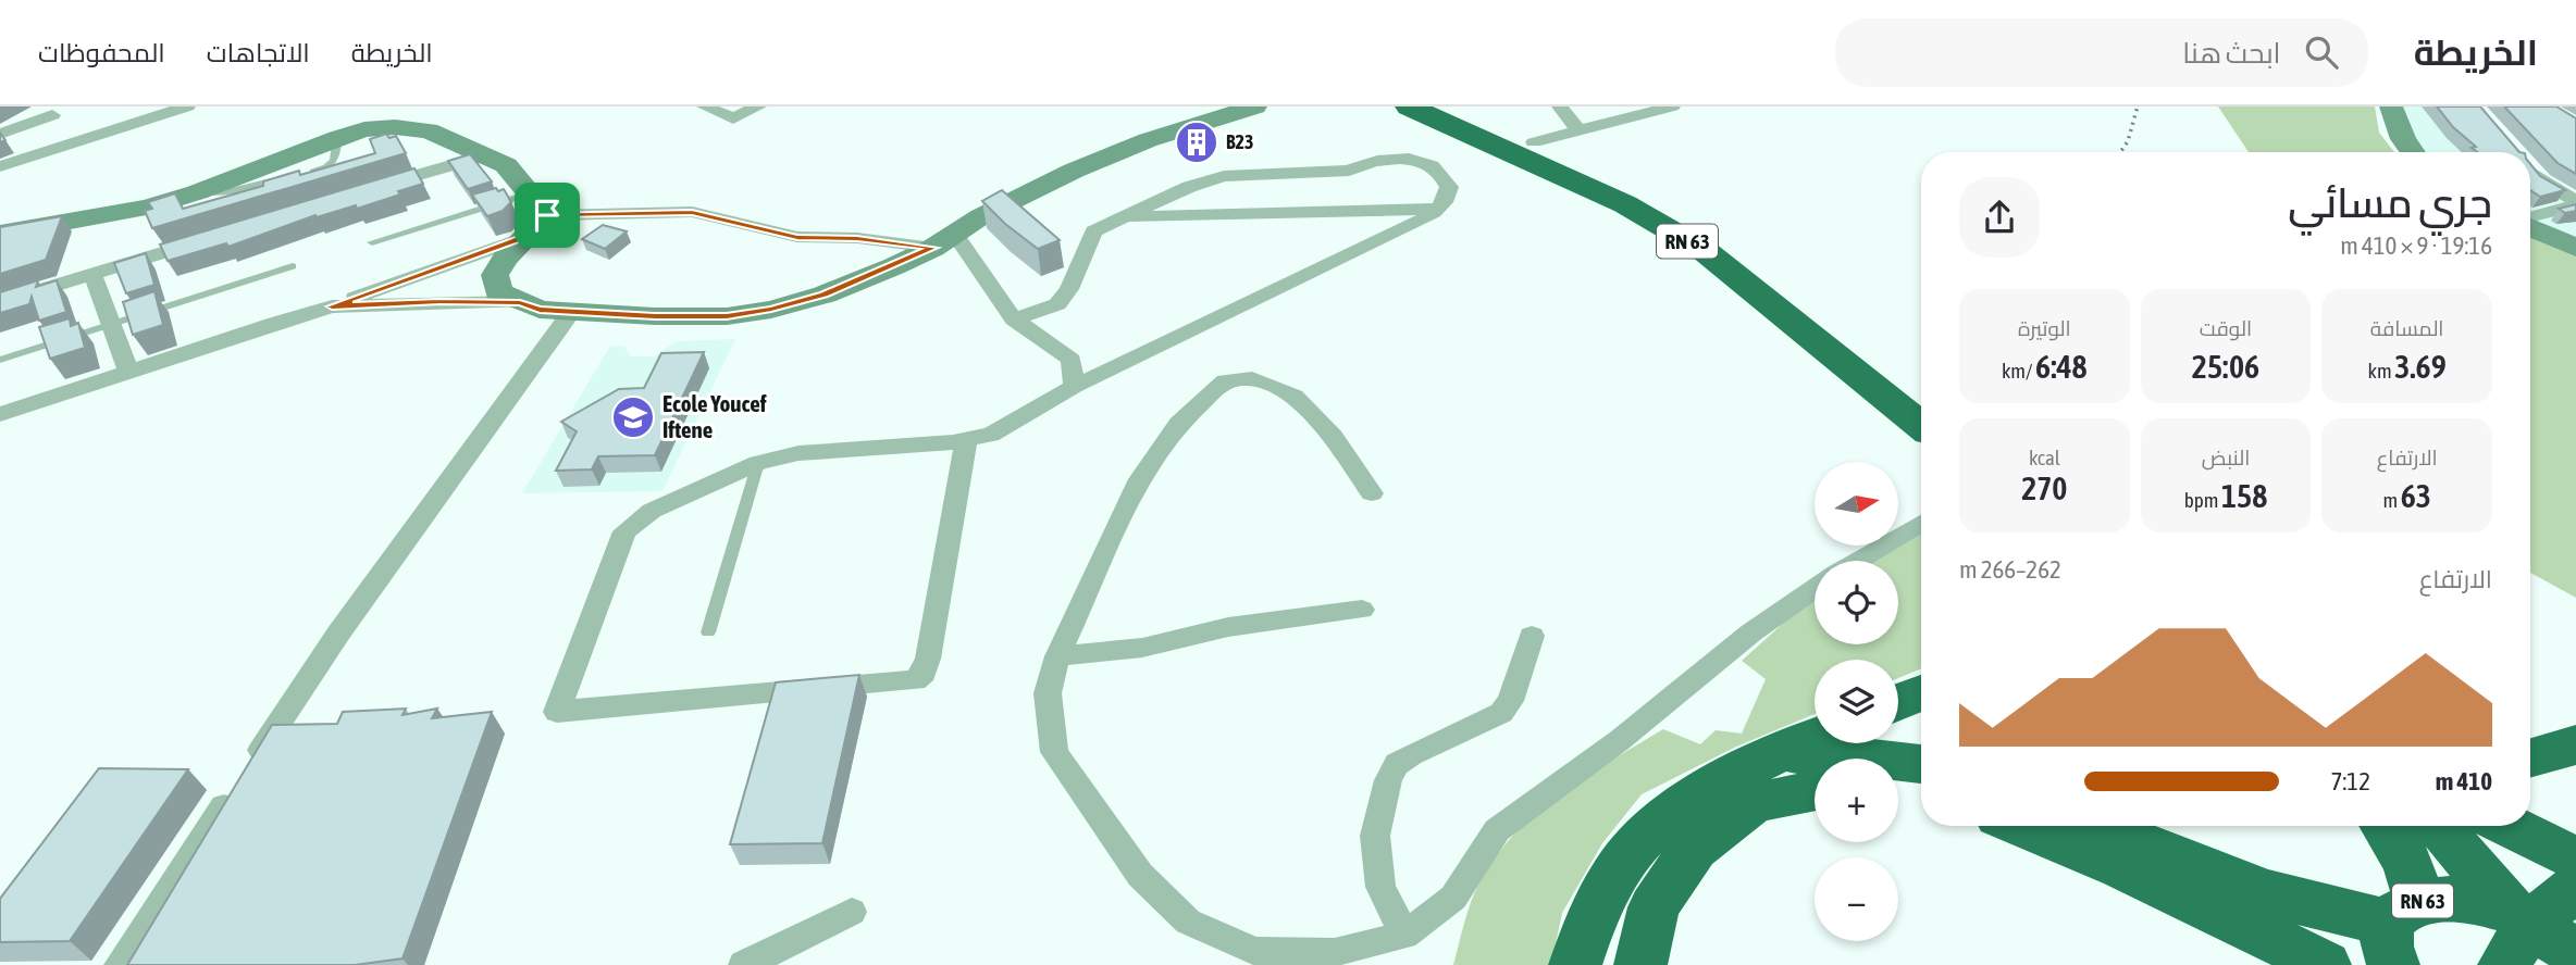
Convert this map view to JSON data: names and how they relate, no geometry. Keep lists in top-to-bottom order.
{
  "streets": {
    "highway": ["RN 63"]
  },
  "places": {
    "building": ["B23"],
    "school or university": ["Ecole Youcef Iftene"]
  },
  "north": "right",
  "page": {
    "header": "الخريطة",
    "search": "ابحث هنا",
    "nav": ["الخريطة", "الاتجاهات", "المحفوظات"],
    "heading": ["جري مسائي", "19:16 · 9 × 410 m"],
    "stats": [
      ["المسافة", "3.69 km"],
      ["الوقت", "25:06"],
      ["الوتيرة", "6:48 /km"],
      ["الارتفاع", "63 m"],
      ["النبض", "158 bpm"],
      ["kcal", "270"]
    ],
    "map_buttons": ["+", "−"],
    "chart": ["الارتفاع", "262–266 m"],
    "list": [
      {
        "name": "410 m",
        "note": "7:12"
      }
    ]
  }
}
